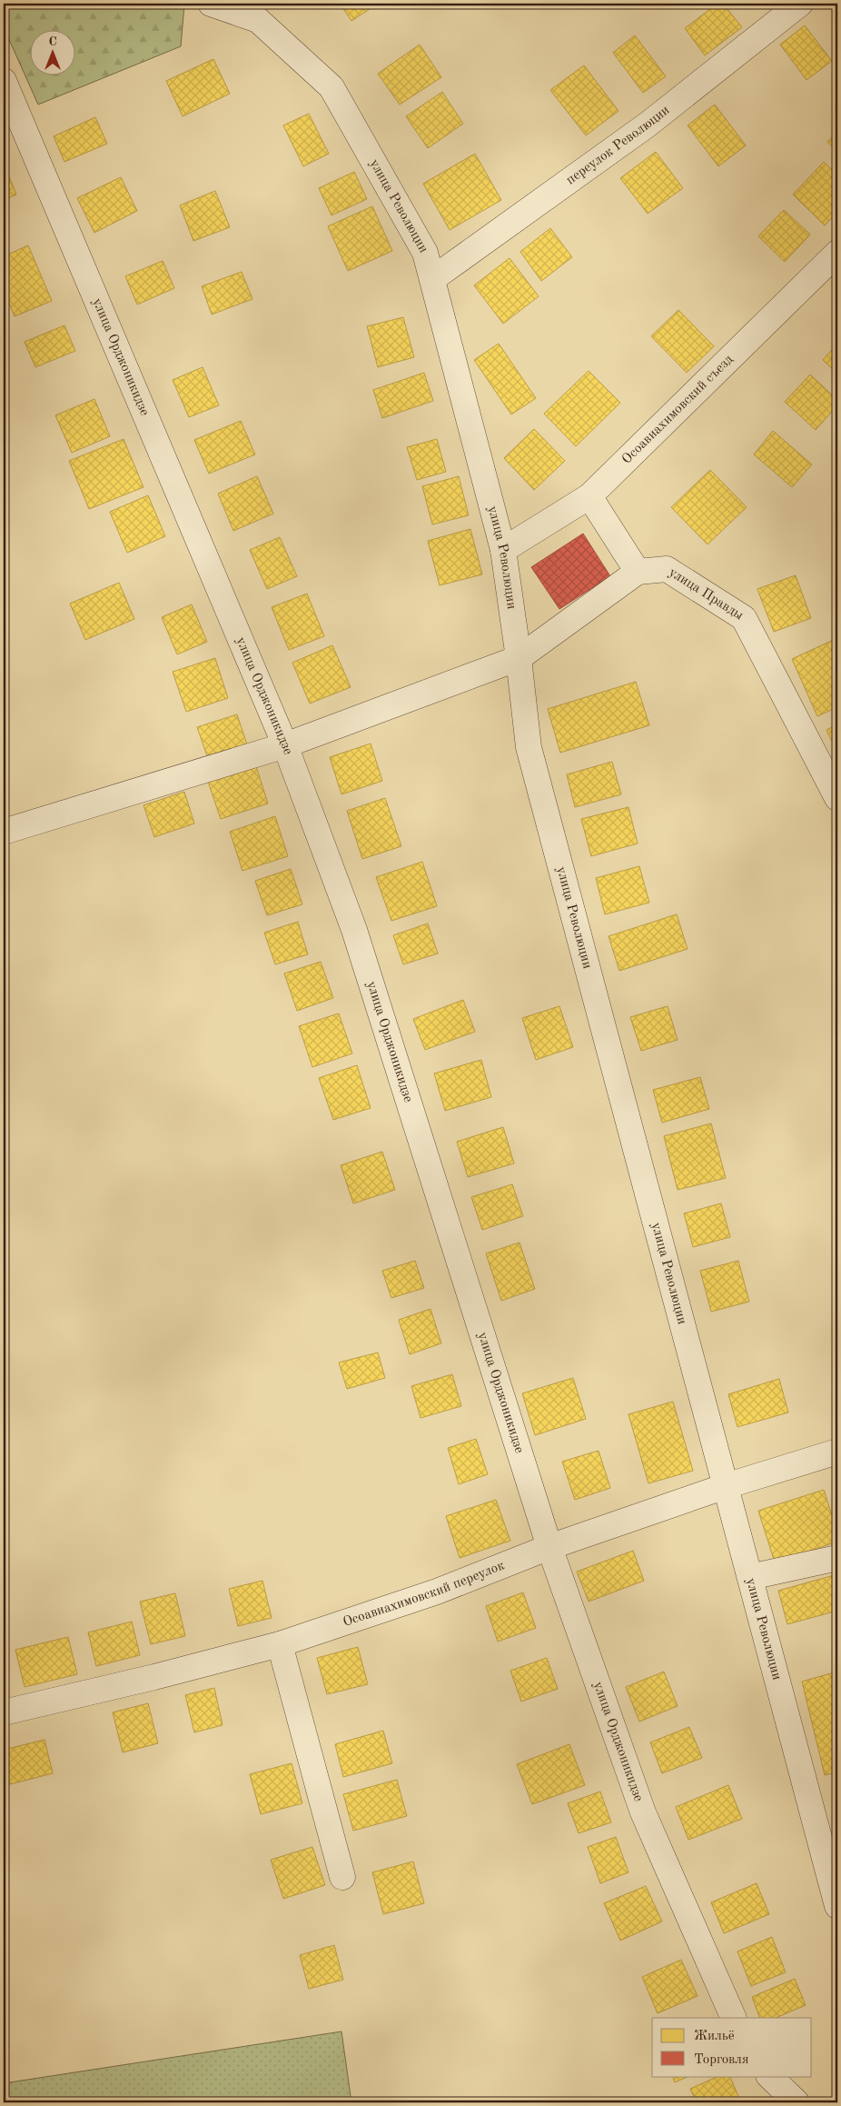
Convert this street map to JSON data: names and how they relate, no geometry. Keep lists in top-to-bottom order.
{
  "streets": {
    "street": [
      "переулок Революции",
      "улица Революции",
      "улица Орджоникидзе",
      "Осоавиахимовский съезд",
      "улица Правды",
      "Осоавиахимовский переулок"
    ]
  },
  "crossings": [
    ["переулок Революции", "улица Революции"],
    ["улица Революции", "Осоавиахимовский съезд"],
    ["улица Революции", "Осоавиахимовский переулок"],
    ["улица Орджоникидзе", "Осоавиахимовский переулок"]
  ],
  "legend": ["Жильё", "Торговля"],
  "north": "top"
}
